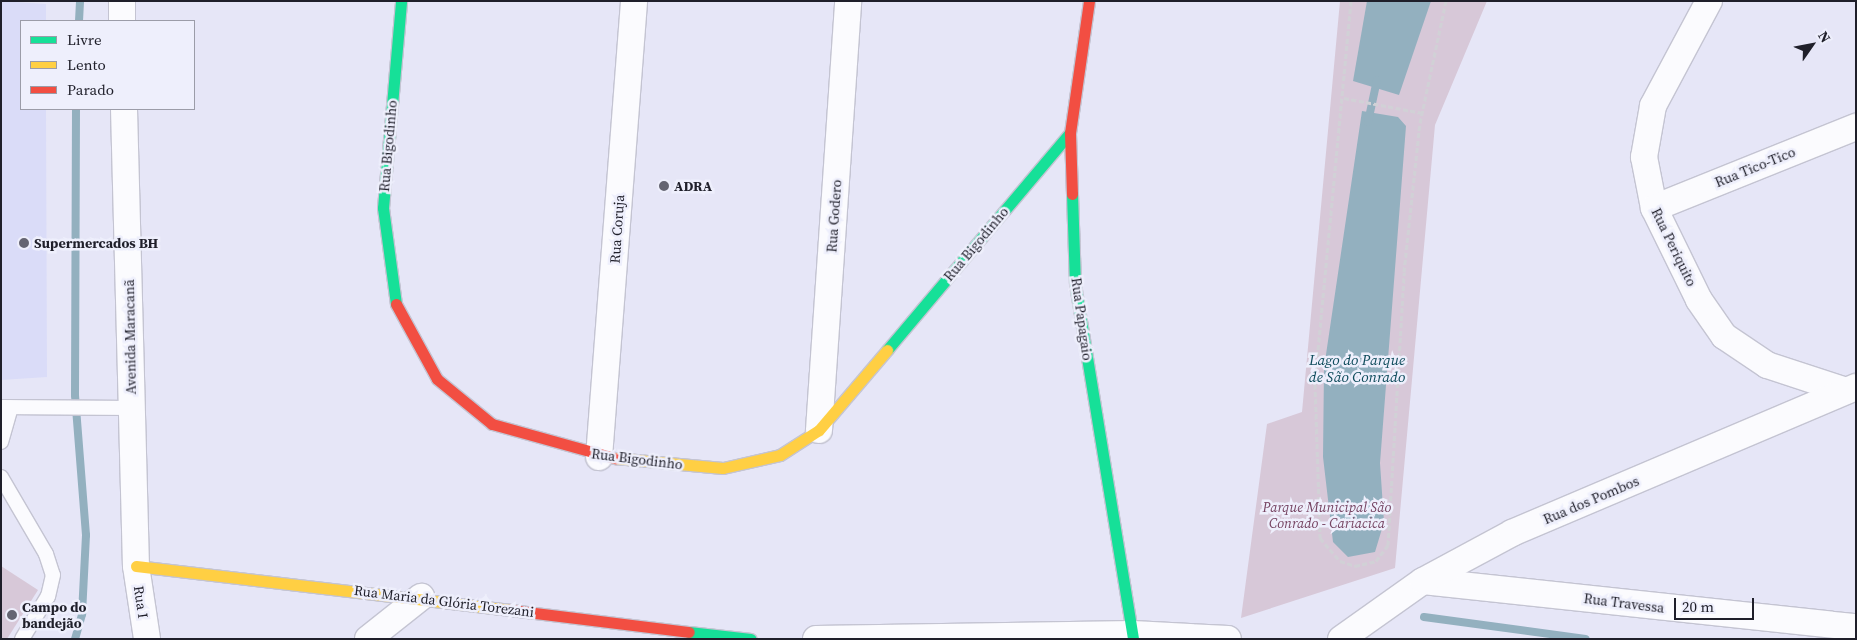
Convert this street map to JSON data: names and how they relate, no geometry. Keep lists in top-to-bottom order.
{
  "streets": {
    "street": [
      "Rua Bigodinho",
      "Rua Tico-Tico",
      "Rua Godero",
      "Rua Coruja",
      "Rua Periquito",
      "Rua Papagaio",
      "Avenida Maracanã",
      "Rua dos Pombos",
      "Rua Maria da Glória Torezani",
      "Rua I",
      "Rua Travessa"
    ]
  },
  "crossings": [
    ["Rua Bigodinho", "Rua Godero"],
    ["Rua Bigodinho", "Rua Coruja"],
    ["Rua Bigodinho", "Rua Papagaio"],
    ["Rua Tico-Tico", "Rua Periquito"],
    ["Rua Periquito", "Rua dos Pombos"],
    ["Avenida Maracanã", "Rua Maria da Glória Torezani"],
    ["Avenida Maracanã", "Rua I"],
    ["Rua dos Pombos", "Rua Travessa"],
    ["Rua Maria da Glória Torezani", "Rua I"]
  ],
  "water": ["Lago do Parque de São Conrado"],
  "parks": ["Parque Municipal São Conrado - Cariacica"],
  "places": ["ADRA", "Supermercados BH", "Campo do bandejão"],
  "legend": ["Livre", "Lento", "Parado"],
  "scale_bar": "20 m",
  "north": "top right"
}
